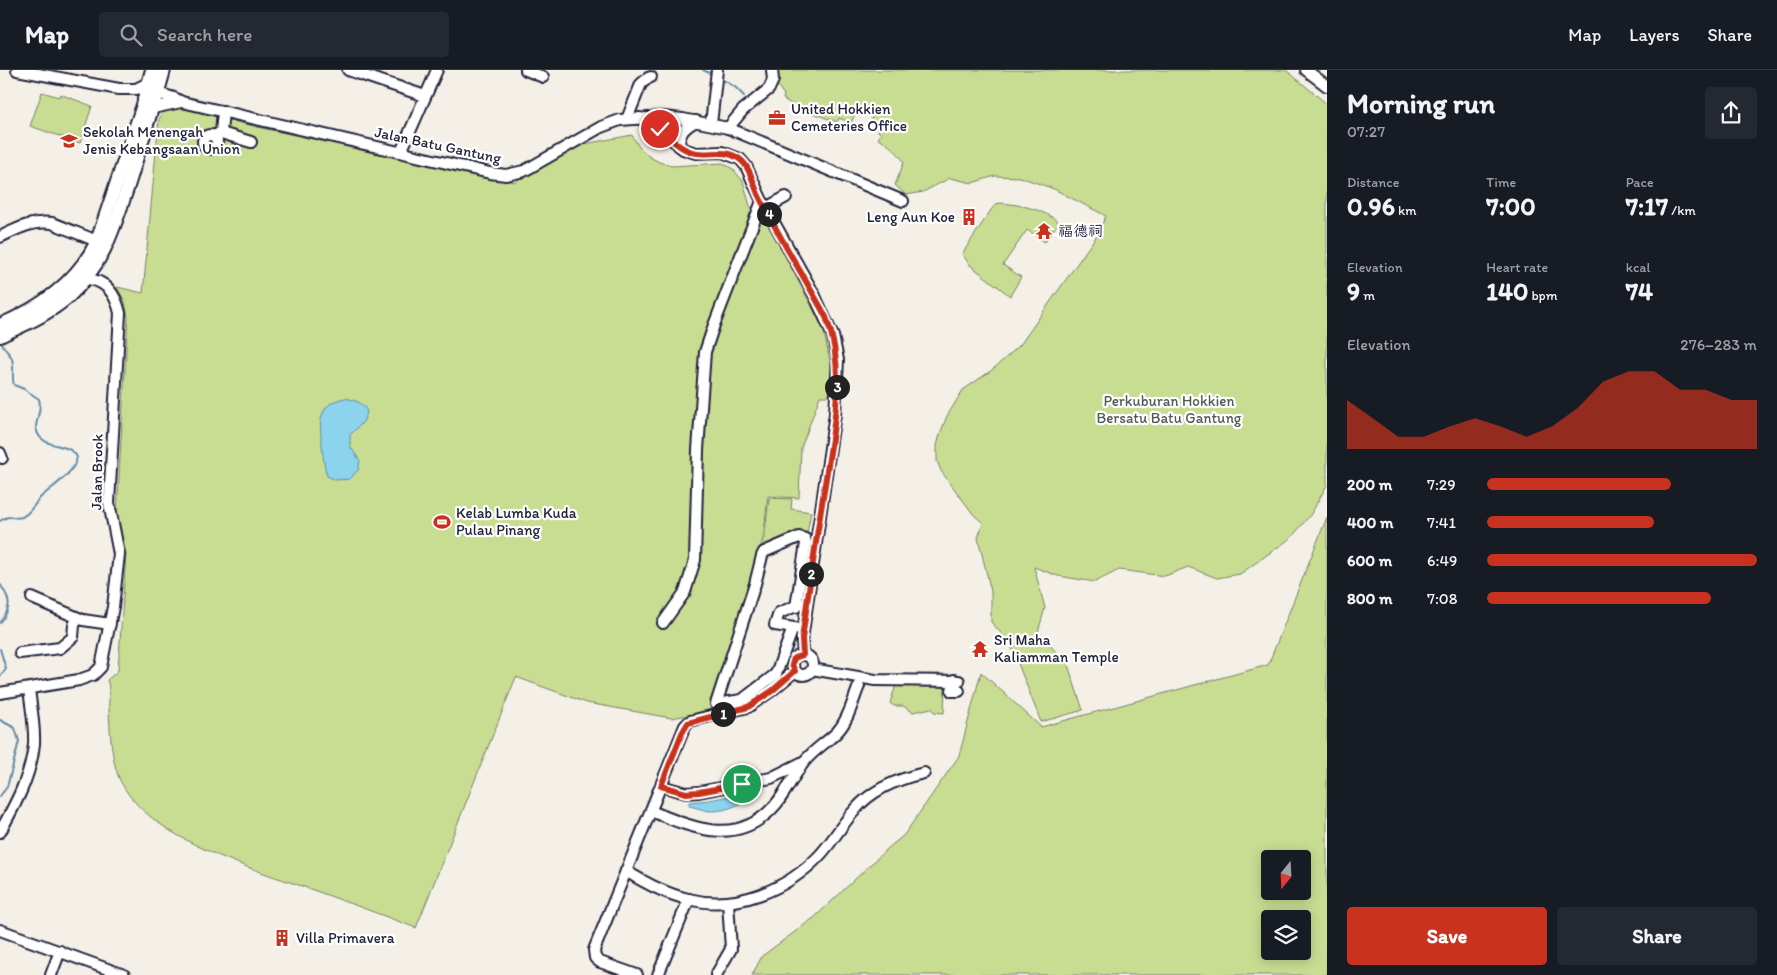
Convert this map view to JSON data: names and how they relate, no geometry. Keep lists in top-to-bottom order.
{
  "streets": {
    "street": ["Jalan Batu Gantung", "Jalan Brook"]
  },
  "parks": ["Perkuburan Hokkien Bersatu Batu Gantung"],
  "places": {
    "office": ["United Hokkien Cemeteries Office"],
    "school or university": ["Sekolah Menengah Jenis Kebangsaan Union"],
    "building": ["Leng Aun Koe", "Villa Primavera"],
    "temple": ["福德祠", "Sri Maha Kaliamman Temple"],
    "sports": ["Kelab Lumba Kuda Pulau Pinang"]
  },
  "north": "bottom",
  "page": {
    "header": "Map",
    "search": "Search here",
    "nav": ["Map", "Layers", "Share"],
    "heading": ["Morning run", "07:27"],
    "stats": [
      ["Distance", "0.96 km"],
      ["Time", "7:00"],
      ["Pace", "7:17 /km"],
      ["Elevation", "9 m"],
      ["Heart rate", "140 bpm"],
      ["kcal", "74"]
    ],
    "pins": [
      "4",
      "3",
      "2",
      "1"
    ],
    "chart": ["Elevation", "276–283 m"],
    "list": [
      {
        "name": "200 m",
        "note": "7:29"
      },
      {
        "name": "400 m",
        "note": "7:41"
      },
      {
        "name": "600 m",
        "note": "6:49"
      },
      {
        "name": "800 m",
        "note": "7:08"
      }
    ],
    "buttons": ["Save", "Share"]
  }
}
